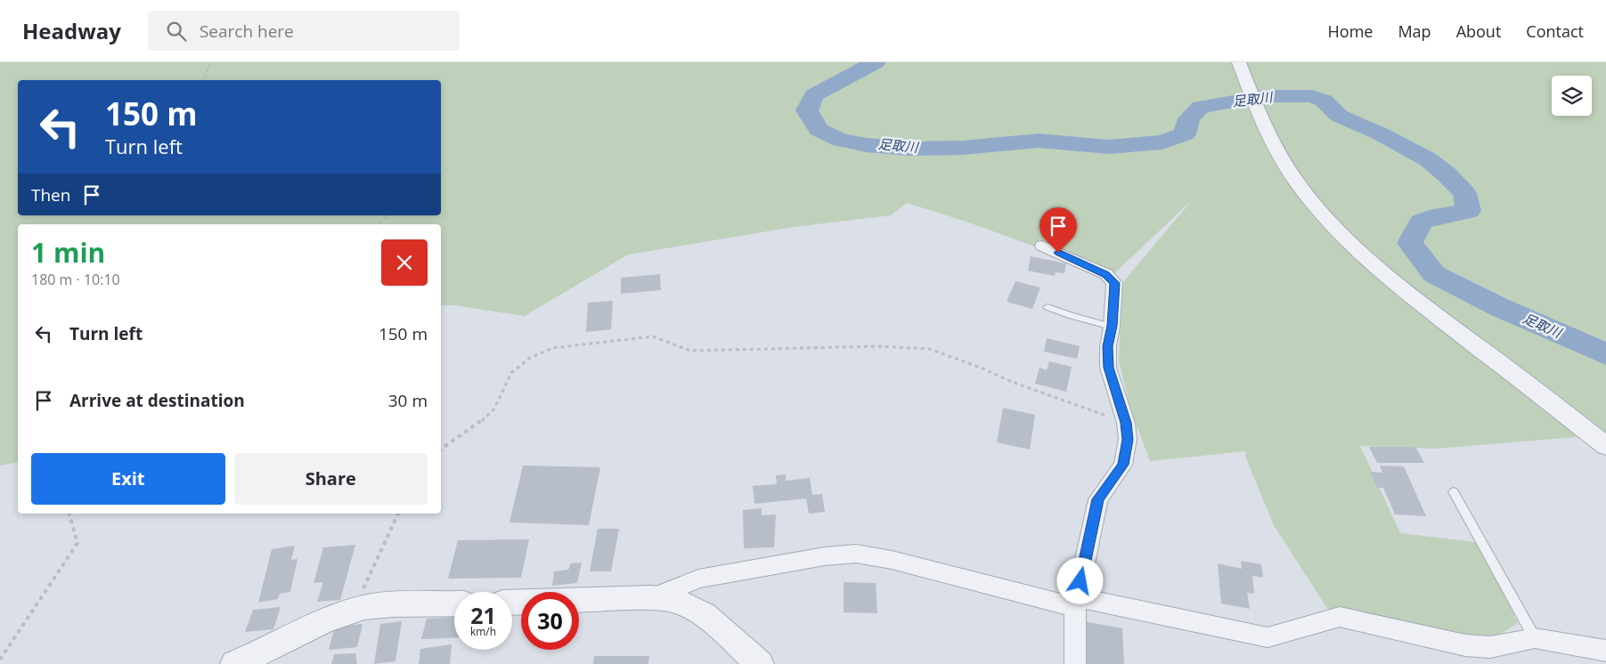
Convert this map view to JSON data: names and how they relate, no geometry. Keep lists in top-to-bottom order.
{
  "water": ["足取川"],
  "page": {
    "header": "Headway",
    "search": "Search here",
    "nav": [
      "Home",
      "Map",
      "About",
      "Contact"
    ],
    "turn": ["150 m", "Turn left"],
    "then": "Then",
    "heading": ["1 min", "180 m · 10:10"],
    "list": [
      {
        "name": "Turn left",
        "value": "150 m"
      },
      {
        "name": "Arrive at destination",
        "value": "30 m"
      }
    ],
    "buttons": ["Exit", "Share"],
    "speed": "21 km/h",
    "limit": "30"
  }
}
